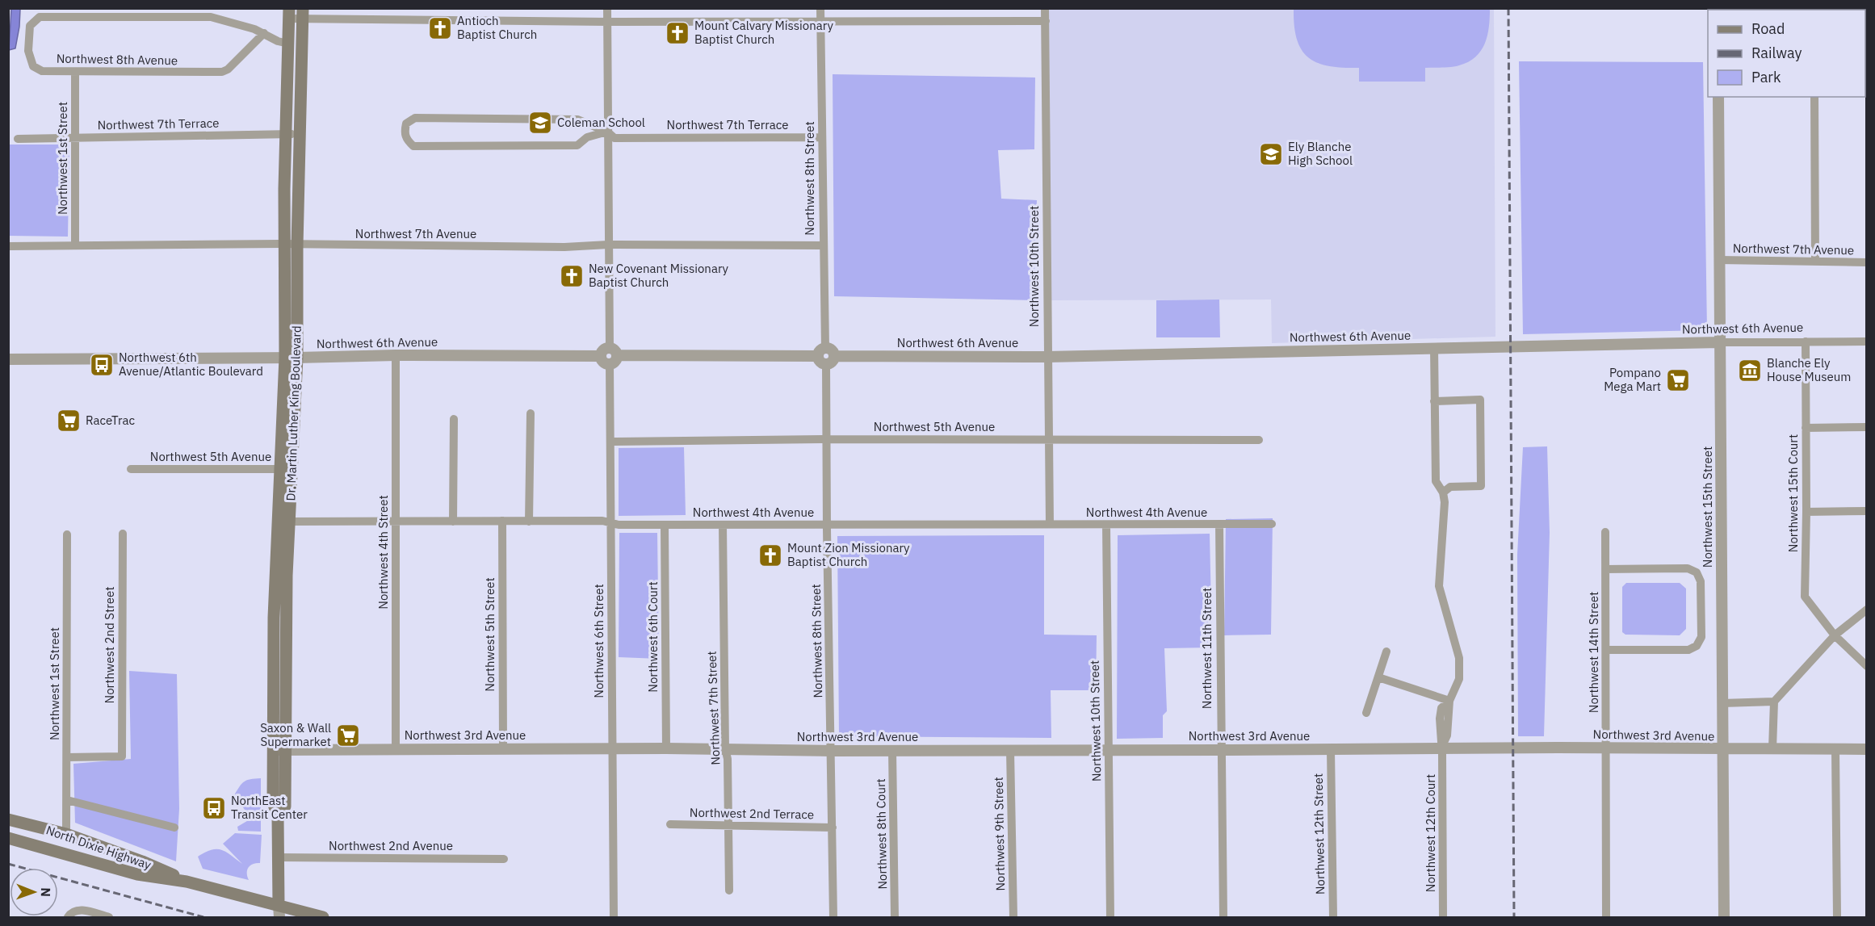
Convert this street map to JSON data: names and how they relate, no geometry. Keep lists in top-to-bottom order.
{
  "streets": {
    "main road": ["Dr. Martin Luther King Boulevard", "North Dixie Highway"],
    "street": [
      "Northwest 8th Avenue",
      "Northwest 7th Terrace",
      "Northwest 1st Street",
      "Northwest 8th Street",
      "Northwest 7th Avenue",
      "Northwest 10th Street",
      "Northwest 6th Avenue",
      "Northwest 5th Avenue",
      "Northwest 15th Court",
      "Northwest 15th Street",
      "Northwest 4th Avenue",
      "Northwest 4th Street",
      "Northwest 5th Street",
      "Northwest 6th Court",
      "Northwest 6th Street",
      "Northwest 2nd Street",
      "Northwest 11th Street",
      "Northwest 14th Street",
      "Northwest 7th Street",
      "Northwest 3rd Avenue",
      "Northwest 2nd Terrace",
      "Northwest 12th Court",
      "Northwest 8th Court",
      "Northwest 9th Street",
      "Northwest 12th Street",
      "Northwest 2nd Avenue"
    ]
  },
  "crossings": [
    ["Northwest 8th Avenue", "Northwest 1st Street"],
    ["Northwest 8th Avenue", "Dr. Martin Luther King Boulevard"],
    ["Northwest 7th Terrace", "Northwest 1st Street"],
    ["Northwest 7th Terrace", "Northwest 8th Street"],
    ["Northwest 7th Terrace", "Dr. Martin Luther King Boulevard"],
    ["Northwest 7th Terrace", "Northwest 6th Street"],
    ["Northwest 1st Street", "Northwest 7th Avenue"],
    ["Northwest 1st Street", "Northwest 2nd Street"],
    ["Northwest 1st Street", "North Dixie Highway"],
    ["Northwest 8th Street", "Northwest 7th Avenue"],
    ["Northwest 8th Street", "Northwest 6th Avenue"],
    ["Northwest 8th Street", "Northwest 5th Avenue"],
    ["Northwest 8th Street", "Northwest 4th Avenue"],
    ["Northwest 8th Street", "Northwest 3rd Avenue"],
    ["Northwest 8th Street", "Northwest 2nd Terrace"],
    ["Northwest 7th Avenue", "Dr. Martin Luther King Boulevard"],
    ["Northwest 7th Avenue", "Northwest 15th Street"],
    ["Northwest 7th Avenue", "Northwest 6th Street"],
    ["Northwest 10th Street", "Northwest 6th Avenue"],
    ["Northwest 10th Street", "Northwest 5th Avenue"],
    ["Northwest 10th Street", "Northwest 4th Avenue"],
    ["Northwest 10th Street", "Northwest 3rd Avenue"],
    ["Northwest 6th Avenue", "Dr. Martin Luther King Boulevard"],
    ["Northwest 6th Avenue", "Northwest 15th Court"],
    ["Northwest 6th Avenue", "Northwest 15th Street"],
    ["Northwest 6th Avenue", "Northwest 4th Street"],
    ["Northwest 6th Avenue", "Northwest 6th Street"],
    ["Dr. Martin Luther King Boulevard", "Northwest 5th Avenue"],
    ["Dr. Martin Luther King Boulevard", "Northwest 4th Avenue"],
    ["Dr. Martin Luther King Boulevard", "Northwest 3rd Avenue"],
    ["Dr. Martin Luther King Boulevard", "Northwest 2nd Avenue"],
    ["Dr. Martin Luther King Boulevard", "North Dixie Highway"],
    ["Northwest 5th Avenue", "Northwest 6th Street"],
    ["Northwest 15th Street", "Northwest 3rd Avenue"],
    ["Northwest 4th Avenue", "Northwest 4th Street"],
    ["Northwest 4th Avenue", "Northwest 5th Street"],
    ["Northwest 4th Avenue", "Northwest 6th Court"],
    ["Northwest 4th Avenue", "Northwest 6th Street"],
    ["Northwest 4th Avenue", "Northwest 11th Street"],
    ["Northwest 4th Avenue", "Northwest 7th Street"],
    ["Northwest 4th Street", "Northwest 3rd Avenue"],
    ["Northwest 5th Street", "Northwest 3rd Avenue"],
    ["Northwest 6th Court", "Northwest 3rd Avenue"],
    ["Northwest 6th Street", "Northwest 3rd Avenue"],
    ["Northwest 11th Street", "Northwest 3rd Avenue"],
    ["Northwest 14th Street", "Northwest 3rd Avenue"],
    ["Northwest 7th Street", "Northwest 3rd Avenue"],
    ["Northwest 7th Street", "Northwest 2nd Terrace"],
    ["Northwest 3rd Avenue", "Northwest 12th Court"],
    ["Northwest 3rd Avenue", "Northwest 8th Court"],
    ["Northwest 3rd Avenue", "Northwest 9th Street"],
    ["Northwest 3rd Avenue", "Northwest 12th Street"]
  ],
  "places": {
    "church": [
      "Antioch Baptist Church",
      "Mount Calvary Missionary Baptist Church",
      "New Covenant Missionary Baptist Church",
      "Mount Zion Missionary Baptist Church"
    ],
    "school or university": ["Coleman School", "Ely Blanche High School"],
    "bus stop": ["Northwest 6th Avenue/Atlantic Boulevard", "NorthEast Transit Center"],
    "museum": ["Blanche Ely House Museum"],
    "supermarket": ["Pompano Mega Mart", "RaceTrac", "Saxon & Wall Supermarket"]
  },
  "legend": ["Road", "Railway", "Park"],
  "north": "right"
}
